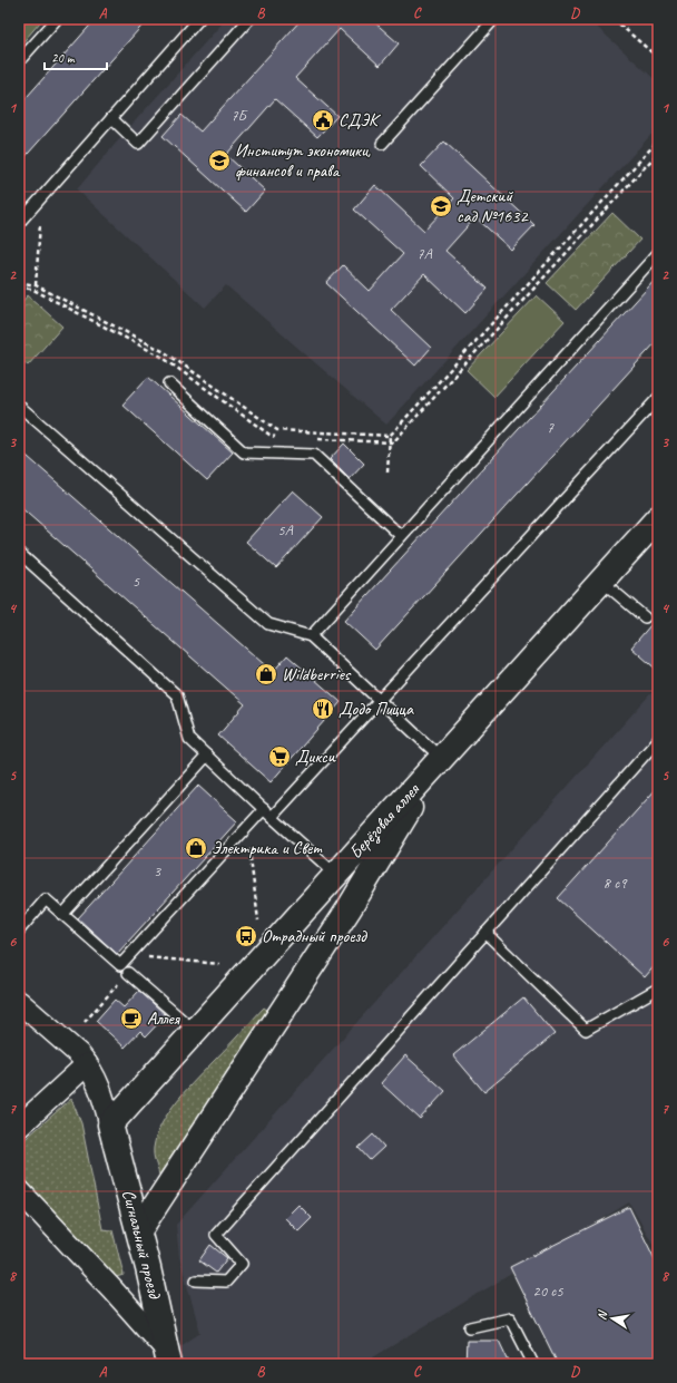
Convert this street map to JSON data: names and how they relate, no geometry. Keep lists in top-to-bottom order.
{
  "streets": {
    "main road": ["Берёзовая аллея", "Сигнальный проезд"]
  },
  "crossings": [
    ["Берёзовая аллея", "Сигнальный проезд"]
  ],
  "places": {
    "public building": ["СДЭК"],
    "school or university": ["Институт экономики, финансов и права", "Детский сад №1632"],
    "shop": ["Wildberries", "Электрика и Свет"],
    "restaurant": ["Додо Пицца"],
    "supermarket": ["Дикси"],
    "bus stop": ["Отрадный проезд"],
    "cafe": ["Аллея"]
  },
  "house_numbers": [
    "7Б",
    "7А",
    "7",
    "5А",
    "5",
    "3",
    "8 с9",
    "20 с5"
  ],
  "scale_bar": "20 m",
  "north": "left",
  "grid": {
    "columns": [
      "A",
      "B",
      "C",
      "D"
    ],
    "rows": [
      "1",
      "2",
      "3",
      "4",
      "5",
      "6",
      "7",
      "8"
    ]
  }
}
